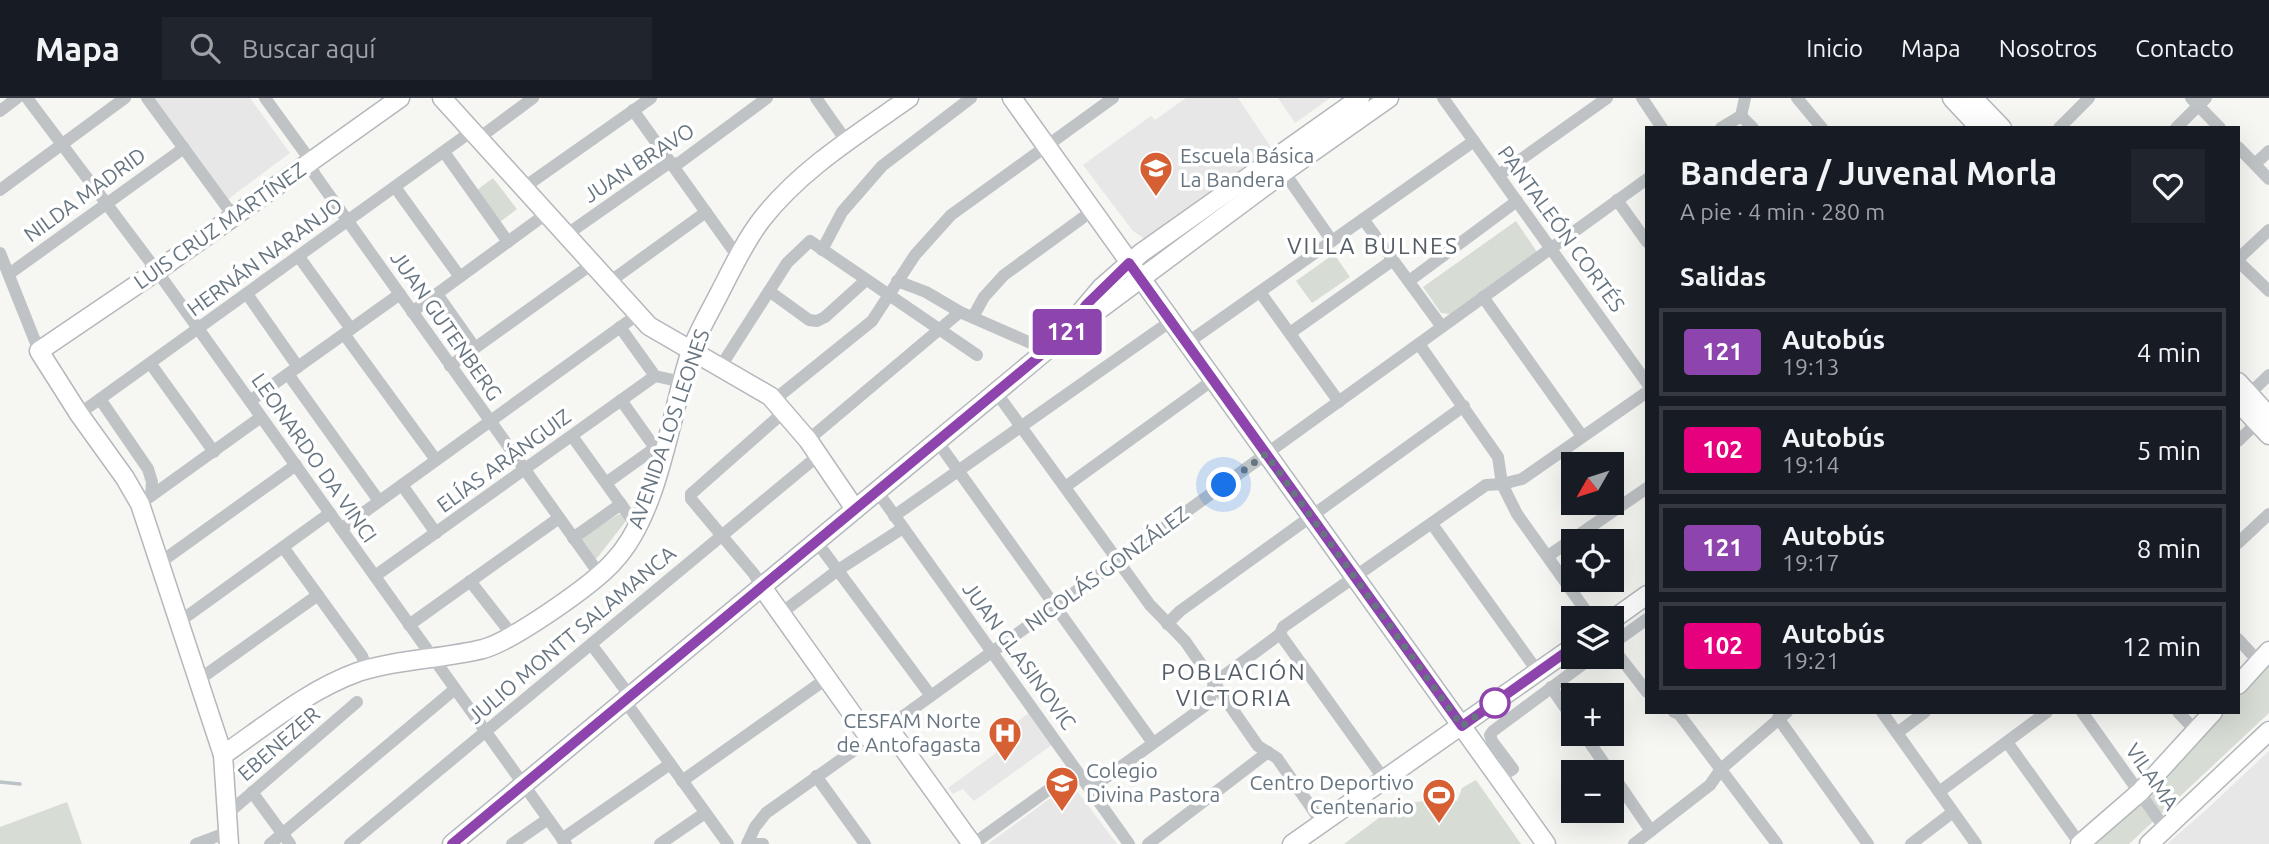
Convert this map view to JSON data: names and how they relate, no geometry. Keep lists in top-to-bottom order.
{
  "streets": {
    "street": [
      "JUAN BRAVO",
      "NILDA MADRID",
      "LUIS CRUZ MARTÍNEZ",
      "PANTALEÓN CORTÉS",
      "HERNÁN NARANJO",
      "JUAN GUTENBERG",
      "AVENIDA LOS LEONES",
      "LEONARDO DA VINCI",
      "ELÍAS ARÁNGUIZ",
      "NICOLÁS GONZÁLEZ",
      "JULIO MONTT SALAMANCA",
      "JUAN GLASINOVIC",
      "EBENEZER",
      "VILAMA"
    ]
  },
  "crossings": [
    ["NILDA MADRID", "LEONARDO DA VINCI"],
    ["LUIS CRUZ MARTÍNEZ", "JUAN GUTENBERG"],
    ["LUIS CRUZ MARTÍNEZ", "LEONARDO DA VINCI"],
    ["PANTALEÓN CORTÉS", "NICOLÁS GONZÁLEZ"],
    ["HERNÁN NARANJO", "JUAN GUTENBERG"],
    ["HERNÁN NARANJO", "LEONARDO DA VINCI"],
    ["JUAN GUTENBERG", "AVENIDA LOS LEONES"],
    ["JUAN GUTENBERG", "ELÍAS ARÁNGUIZ"],
    ["AVENIDA LOS LEONES", "LEONARDO DA VINCI"],
    ["LEONARDO DA VINCI", "ELÍAS ARÁNGUIZ"],
    ["LEONARDO DA VINCI", "JULIO MONTT SALAMANCA"],
    ["NICOLÁS GONZÁLEZ", "JUAN GLASINOVIC"]
  ],
  "districts": ["VILLA BULNES", "POBLACIÓN VICTORIA"],
  "places": {
    "school or university": ["Escuela Básica La Bandera", "Colegio Divina Pastora"],
    "hospital": ["CESFAM Norte de Antofagasta"],
    "sports": ["Centro Deportivo Centenario"]
  },
  "lines": ["bus line 121"],
  "north": "bottom left",
  "page": {
    "header": "Mapa",
    "search": "Buscar aquí",
    "nav": [
      "Inicio",
      "Mapa",
      "Nosotros",
      "Contacto"
    ],
    "on_map": "121",
    "heading": [
      ["Bandera / Juvenal Morla", "A pie · 4 min · 280 m"],
      "Salidas"
    ],
    "list": [
      {
        "mark": "121",
        "name": "Autobús",
        "note": "19:13",
        "value": "4 min"
      },
      {
        "mark": "102",
        "name": "Autobús",
        "note": "19:14",
        "value": "5 min"
      },
      {
        "mark": "121",
        "name": "Autobús",
        "note": "19:17",
        "value": "8 min"
      },
      {
        "mark": "102",
        "name": "Autobús",
        "note": "19:21",
        "value": "12 min"
      }
    ],
    "map_buttons": ["+", "−"]
  }
}
